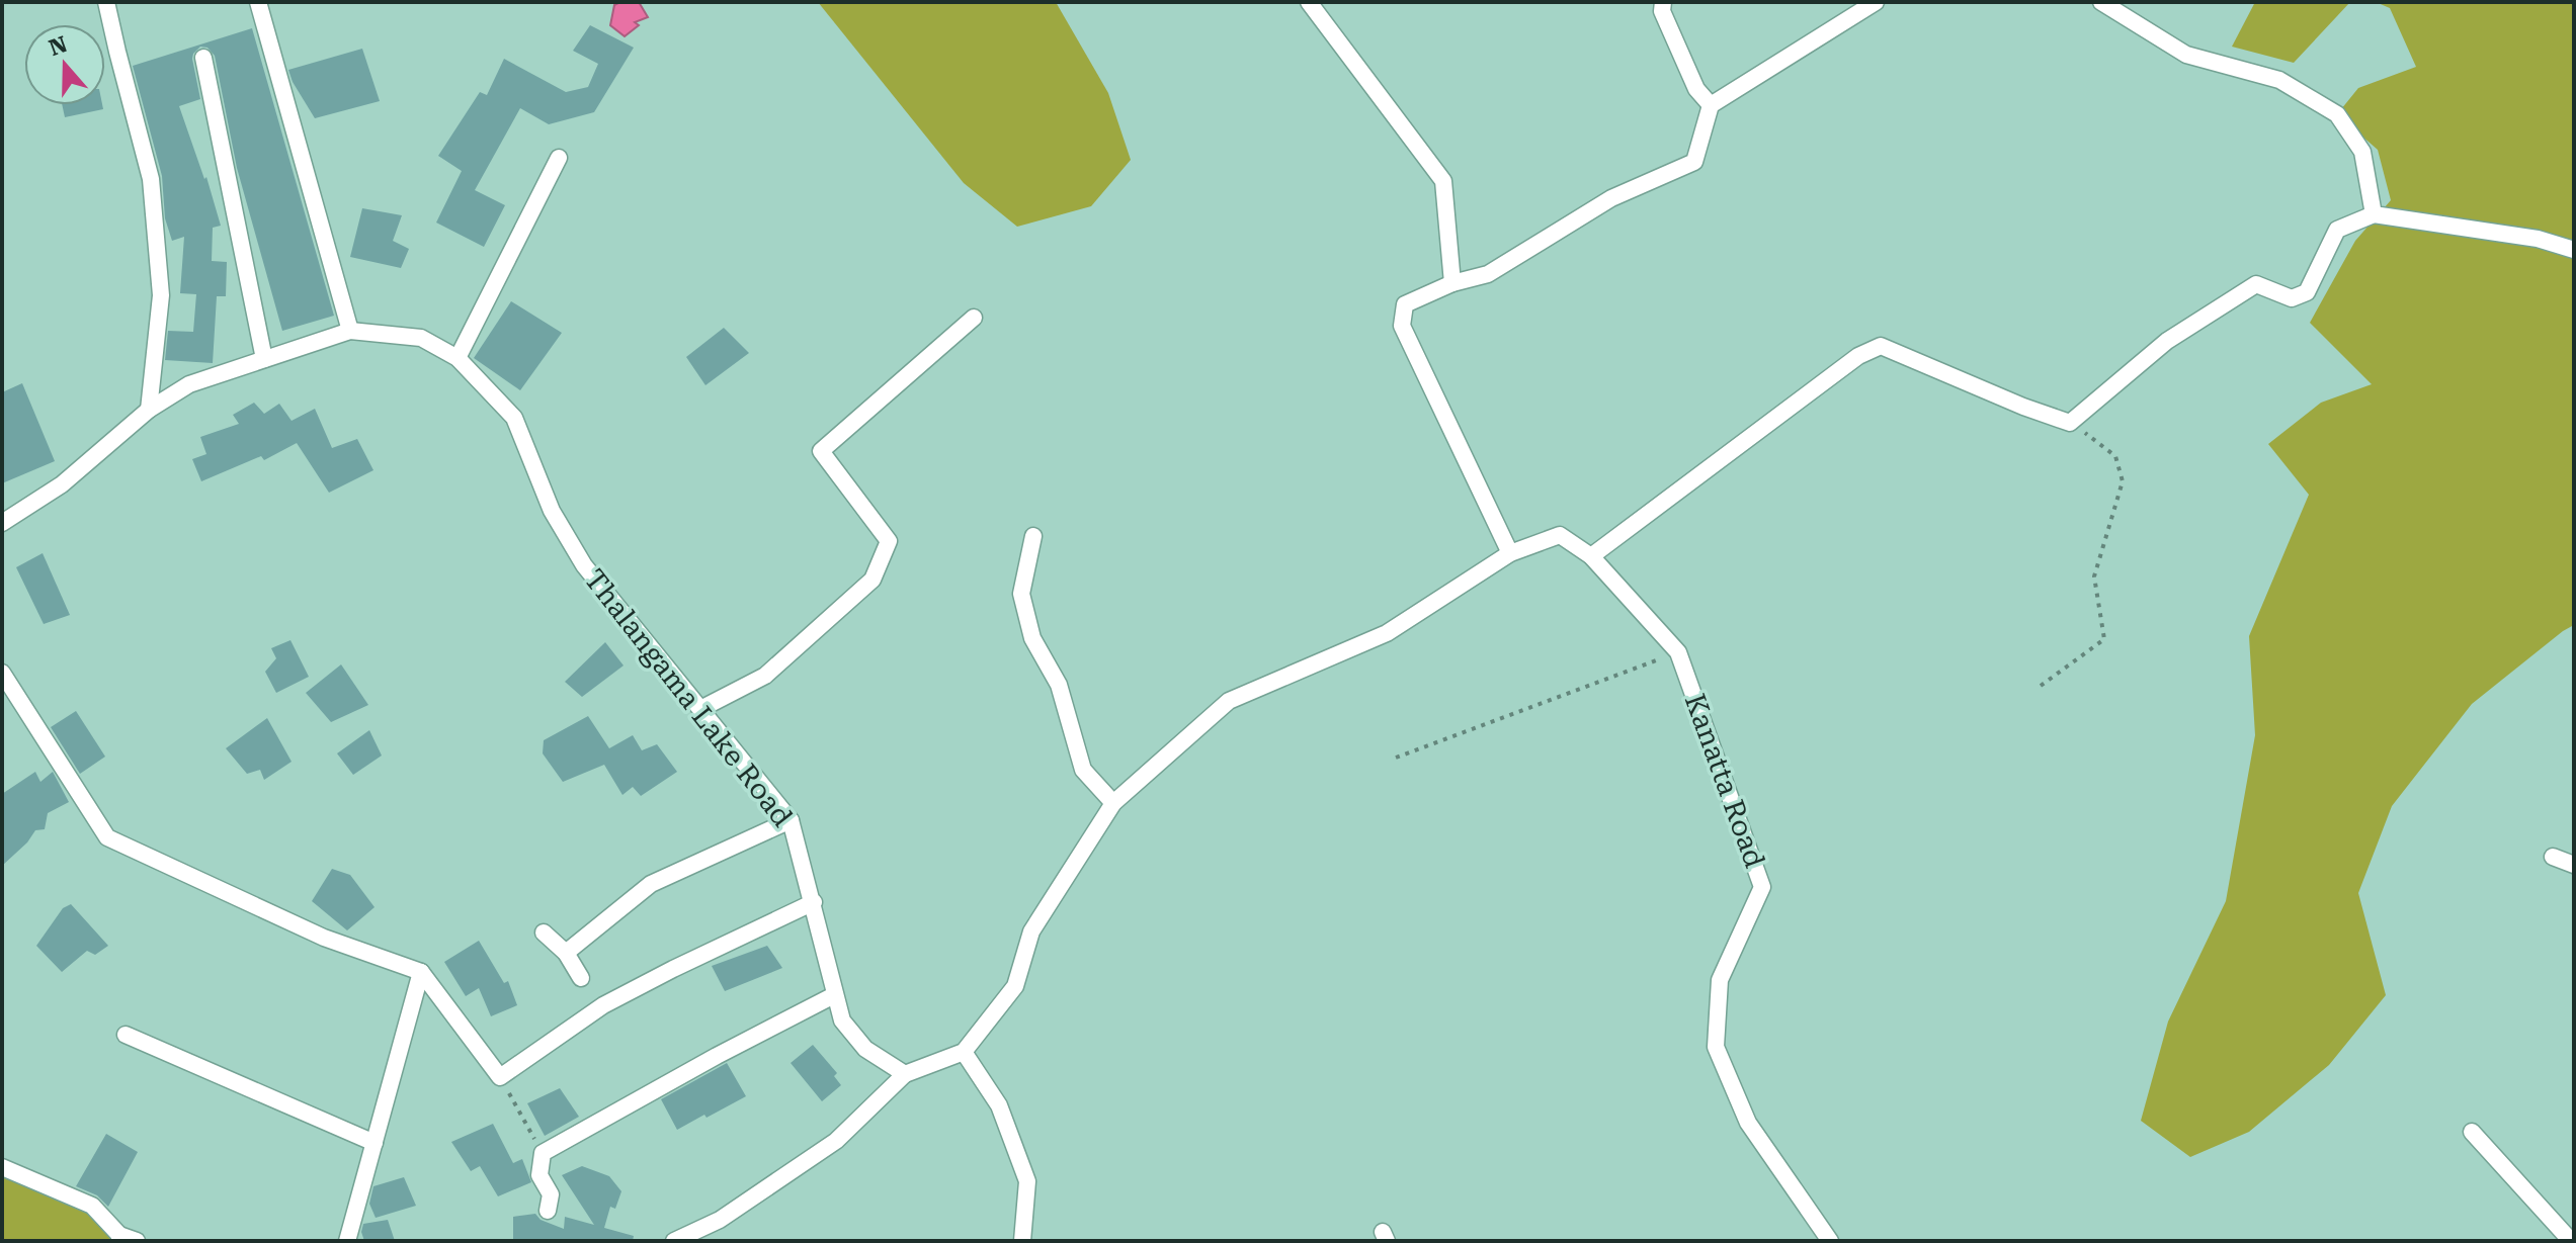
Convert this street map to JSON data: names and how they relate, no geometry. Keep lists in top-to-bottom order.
{
  "streets": {
    "street": ["Thalangama Lake Road", "Kanatta Road"]
  },
  "north": "top"
}
